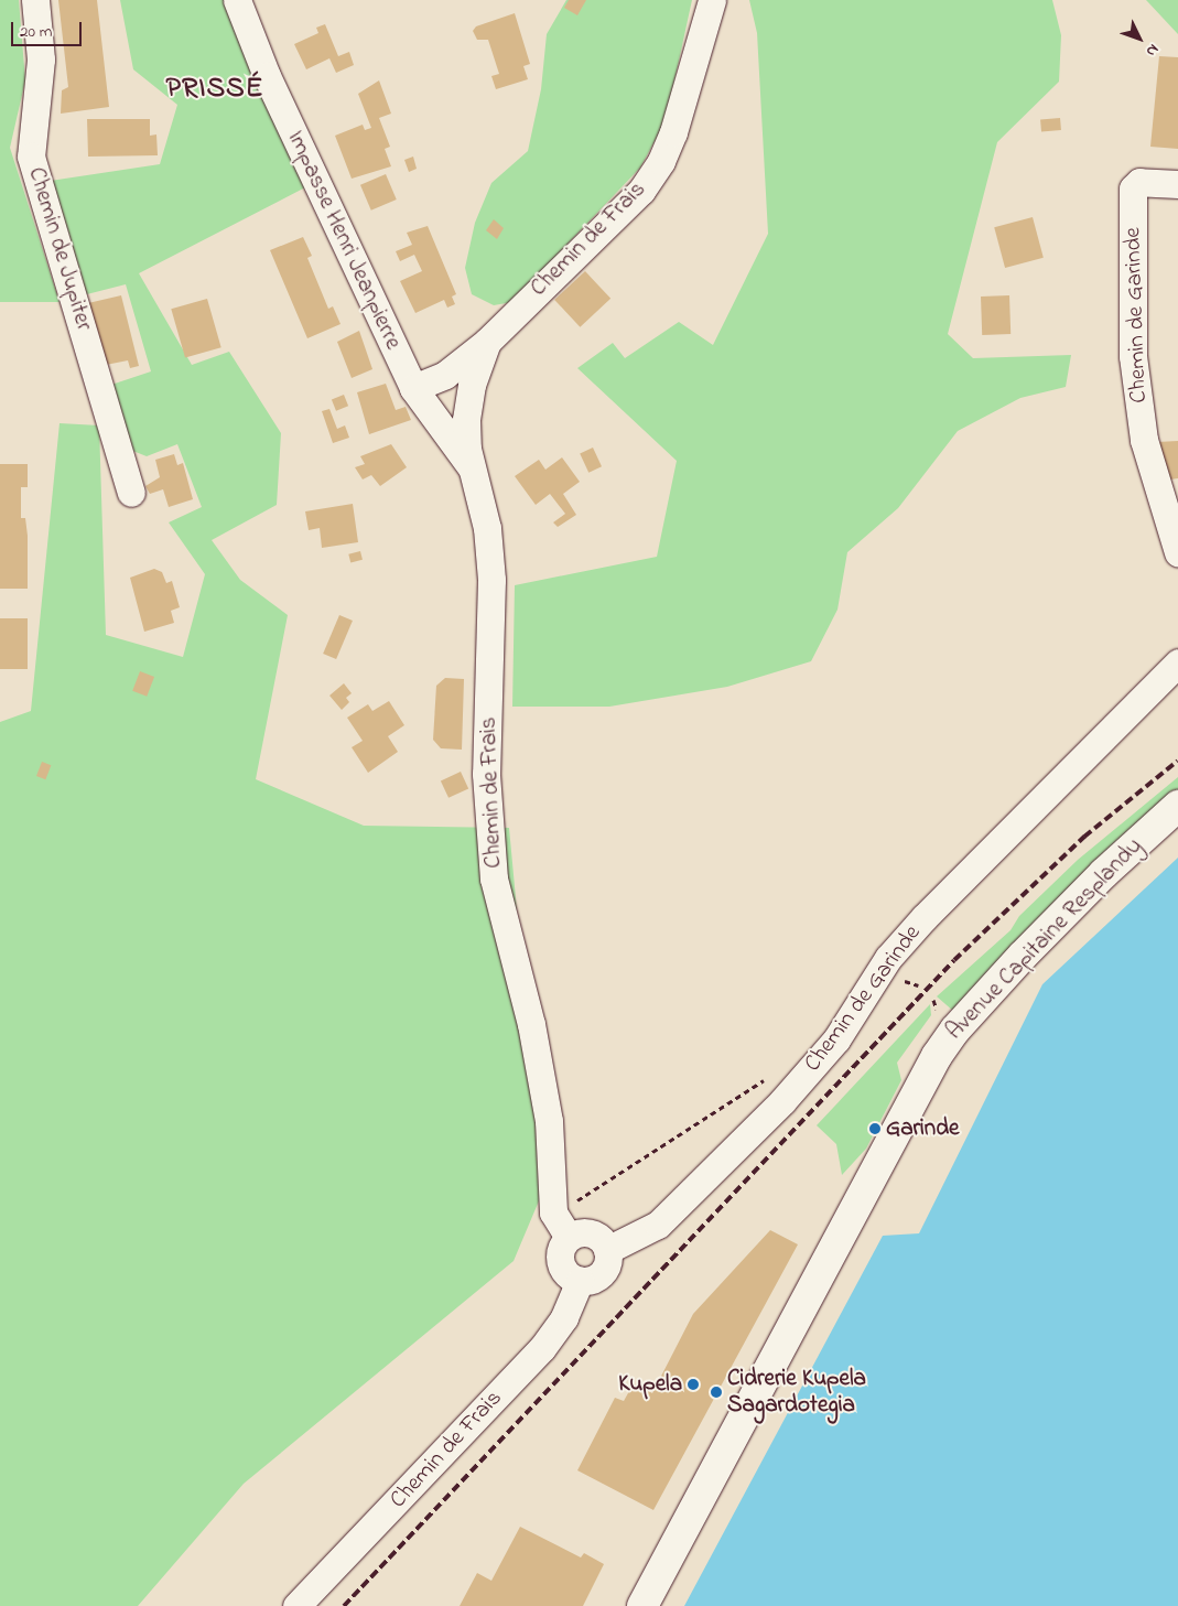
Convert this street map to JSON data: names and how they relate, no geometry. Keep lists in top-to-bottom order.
{
  "streets": {
    "main road": ["Avenue Capitaine Resplandy"],
    "street": [
      "Chemin de Frais",
      "Impasse Henri Jeanpierre",
      "Chemin de Jupiter",
      "Chemin de Garinde"
    ]
  },
  "crossings": [
    ["Chemin de Frais", "Impasse Henri Jeanpierre"],
    ["Chemin de Frais", "Chemin de Garinde"]
  ],
  "districts": ["PRISSÉ"],
  "places": ["Garinde", "Kupela", "Cidrerie Kupela Sagardotegia"],
  "scale_bar": "20 m",
  "north": "bottom right"
}
